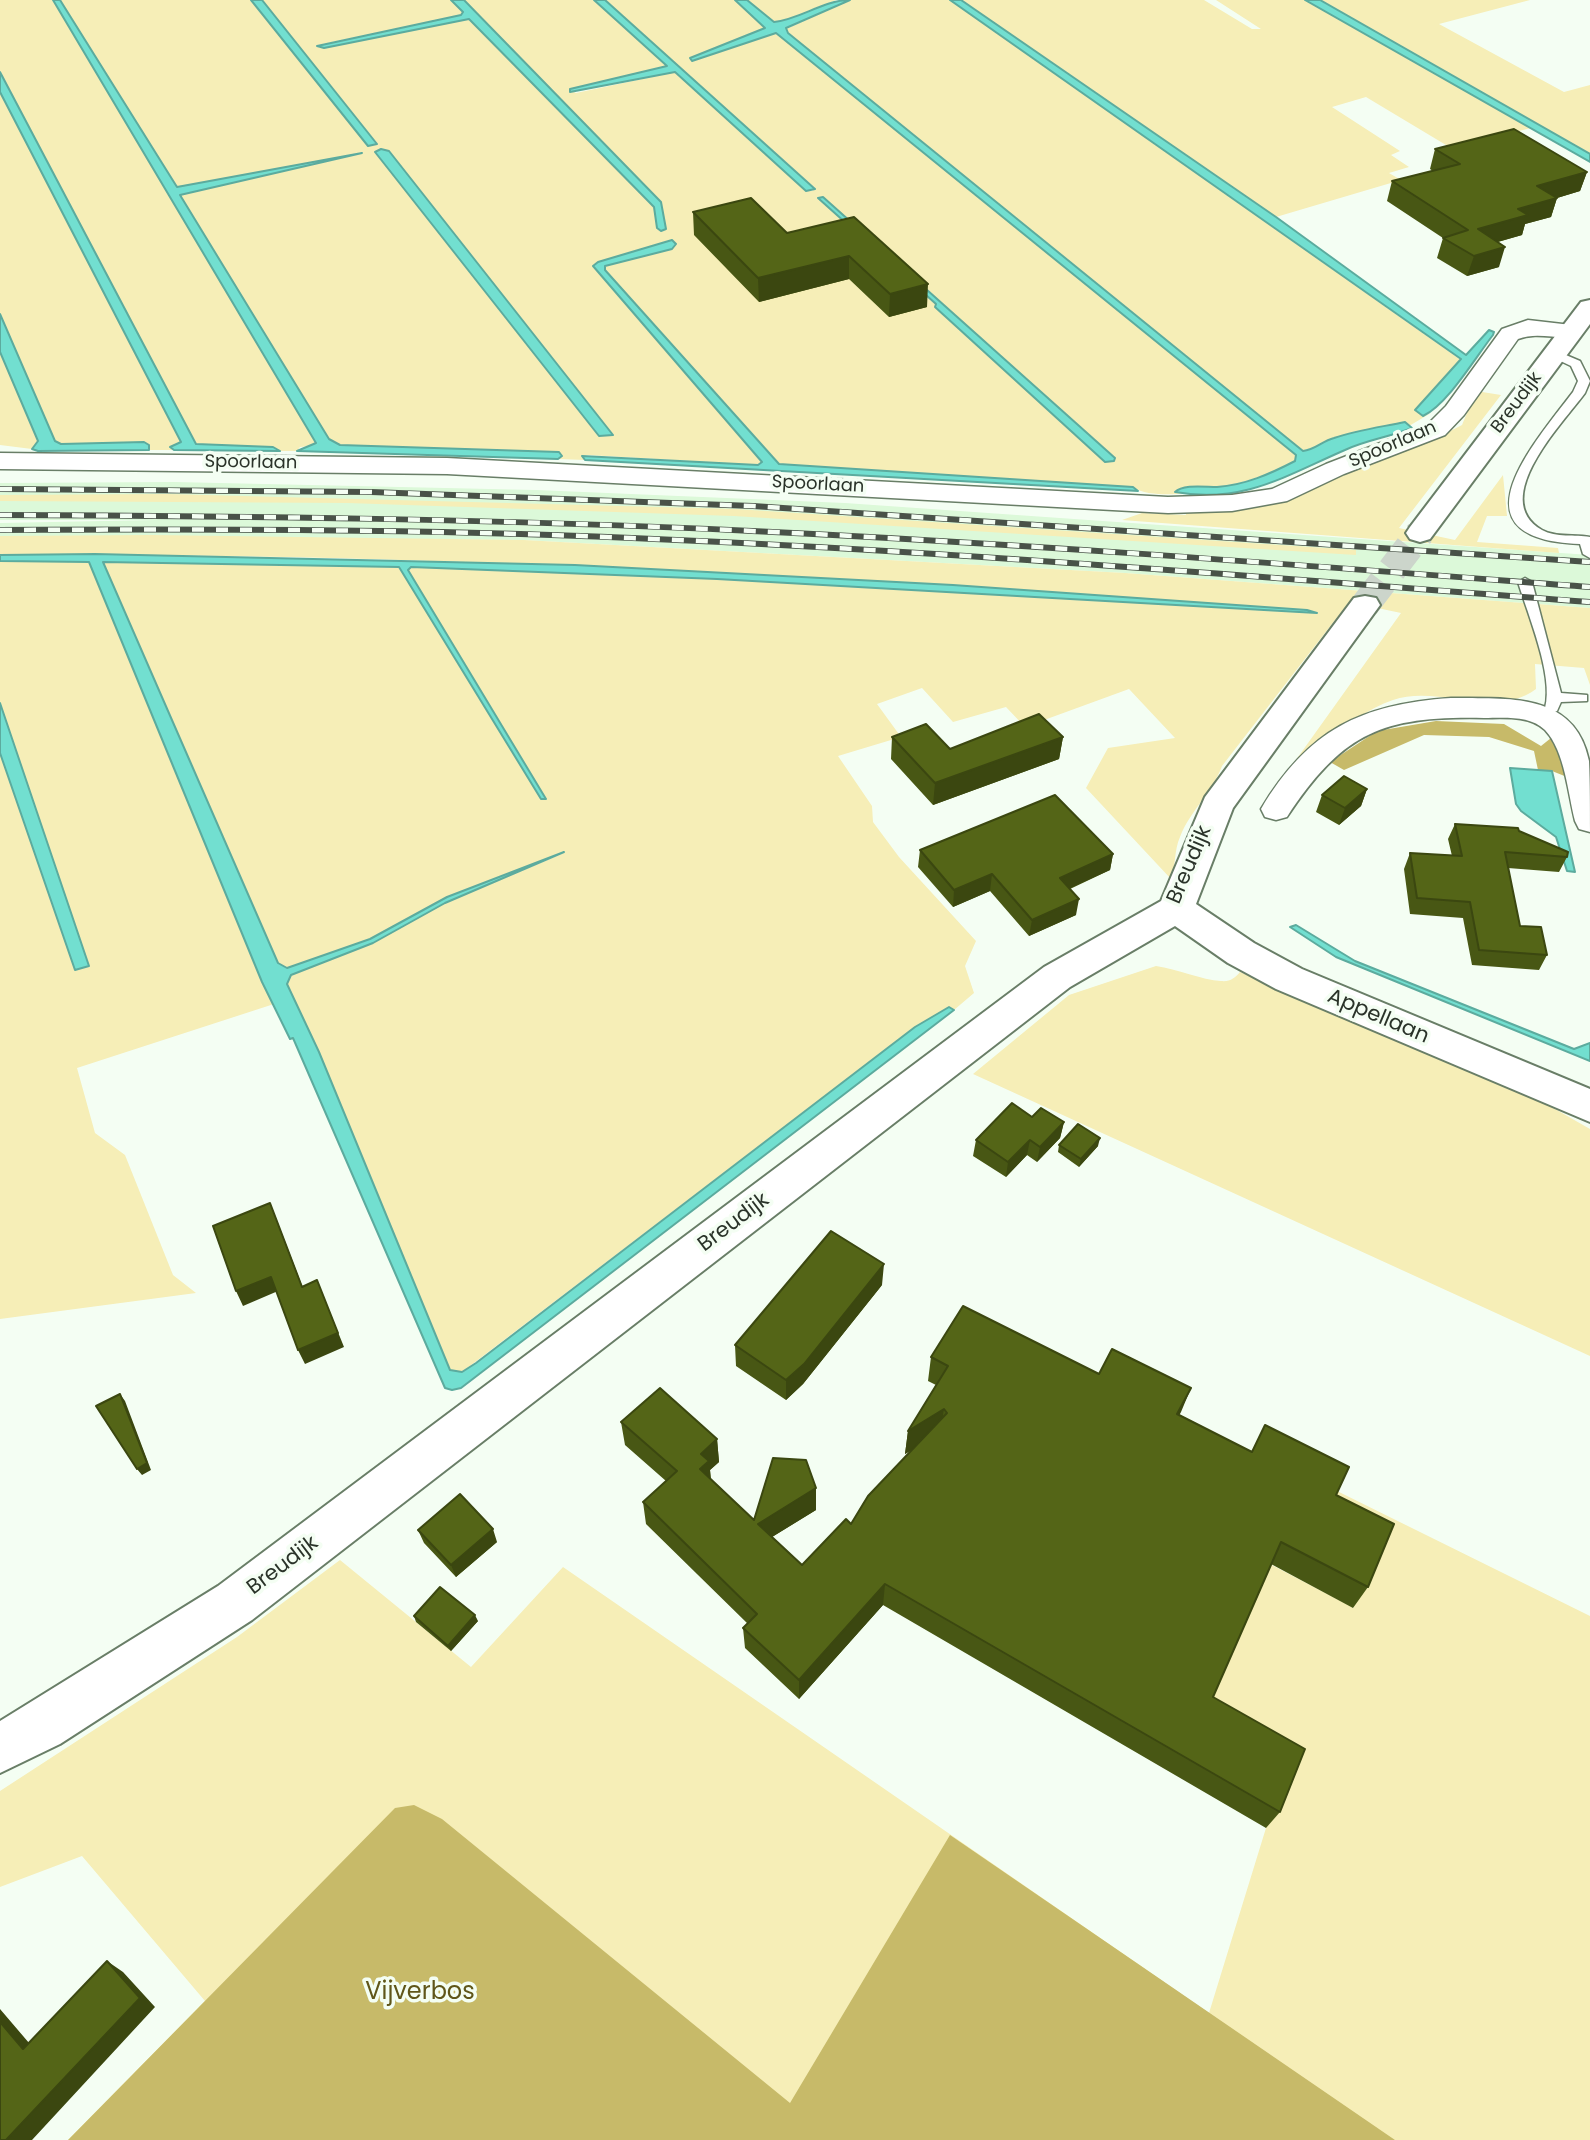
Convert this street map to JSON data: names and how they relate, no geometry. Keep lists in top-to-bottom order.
{
  "streets": {
    "street": ["Breudijk", "Spoorlaan", "Appellaan"]
  },
  "crossings": [
    ["Breudijk", "Spoorlaan"],
    ["Breudijk", "Appellaan"]
  ],
  "parks": ["Vijverbos"]
}
